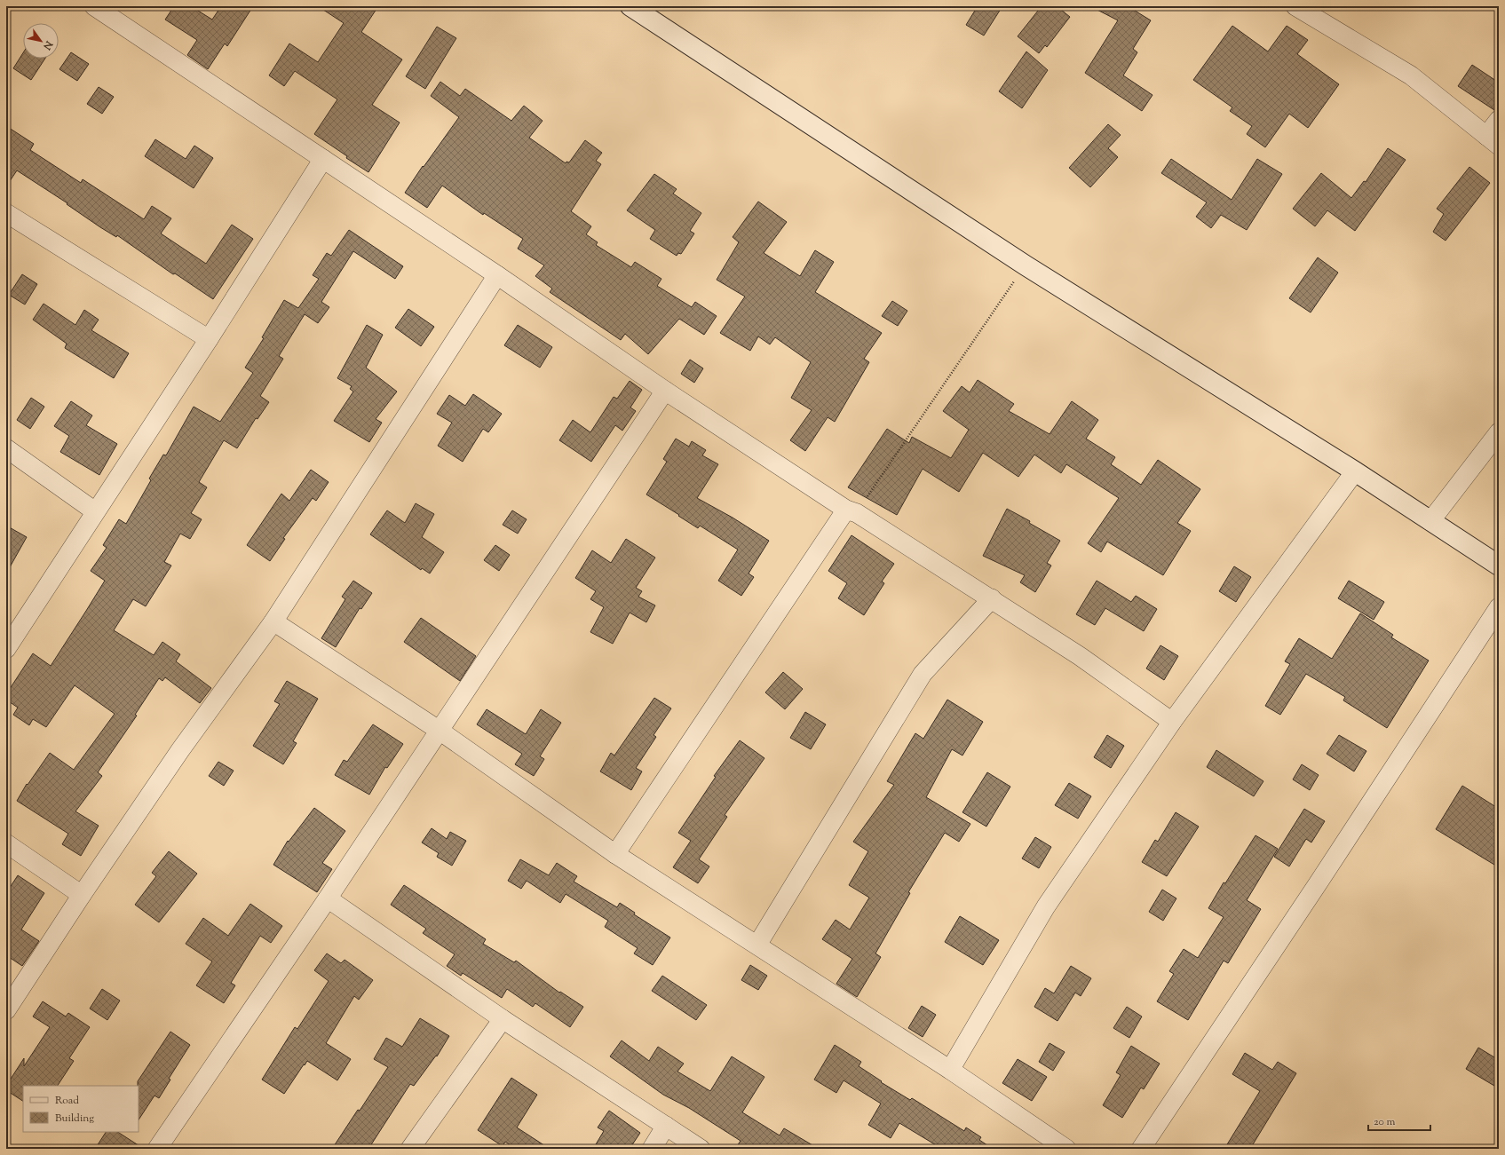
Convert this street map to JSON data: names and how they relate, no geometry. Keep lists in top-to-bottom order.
{
  "legend": ["Road", "Building"],
  "scale_bar": "20 m",
  "north": "bottom right"
}
